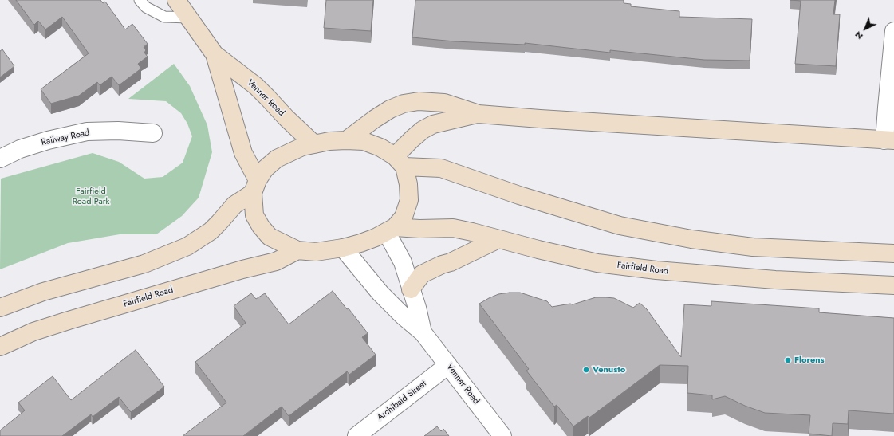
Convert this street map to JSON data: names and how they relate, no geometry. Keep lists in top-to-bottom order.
{
  "streets": {
    "main road": ["Venner Road", "Fairfield Road"],
    "street": ["Railway Road", "Archibald Street"]
  },
  "crossings": [
    ["Venner Road", "Fairfield Road"],
    ["Venner Road", "Archibald Street"]
  ],
  "parks": ["Fairfield Road Park"],
  "places": ["Florens", "Venusto"],
  "north": "bottom left"
}
